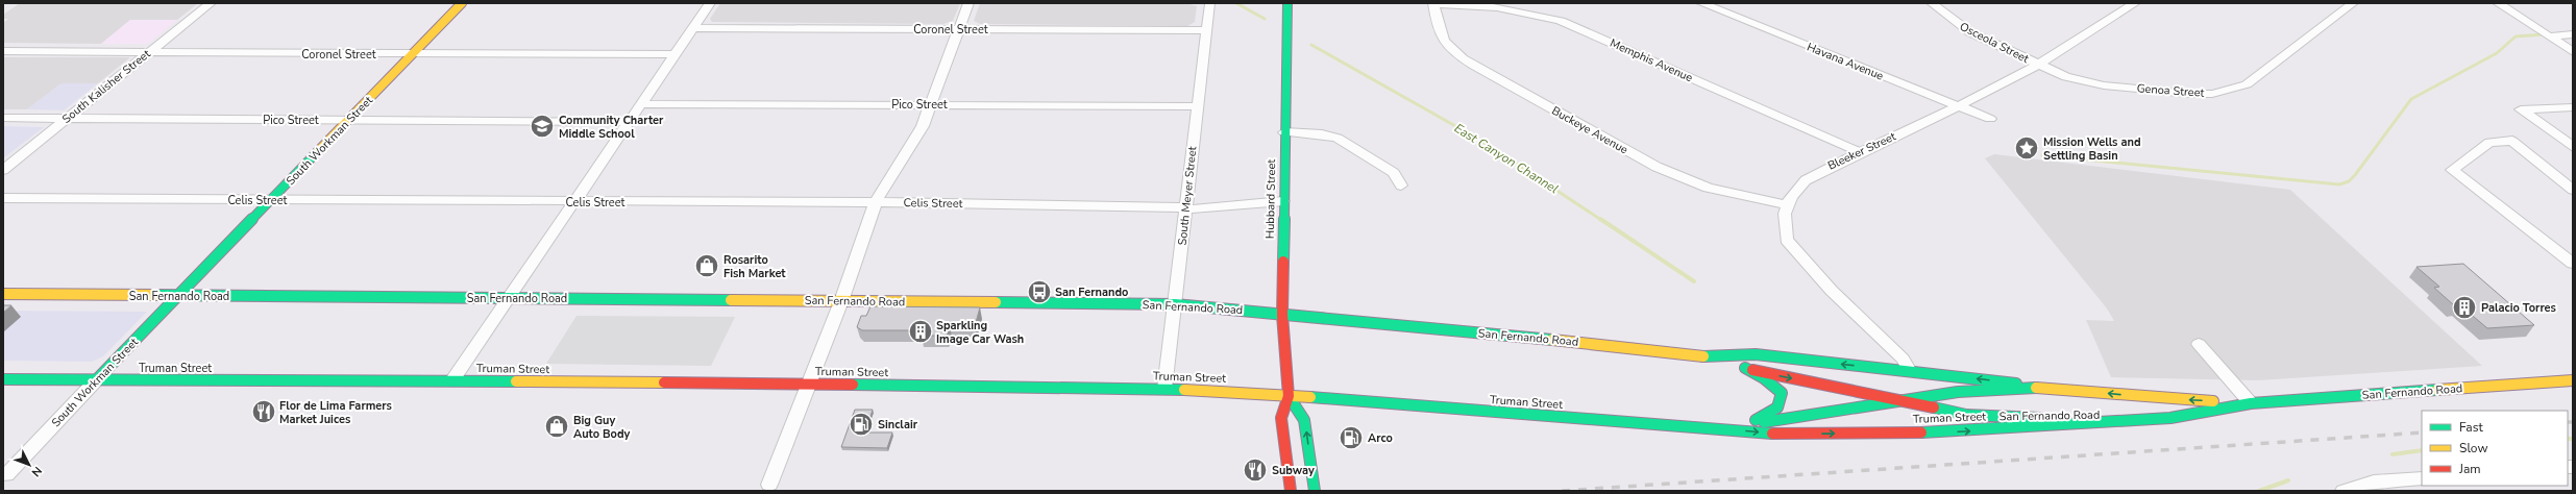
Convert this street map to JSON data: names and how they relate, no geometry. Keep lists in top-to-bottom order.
{
  "streets": {
    "main road": [
      "South Workman Street",
      "Hubbard Street",
      "San Fernando Road",
      "Truman Street"
    ],
    "street": [
      "Coronel Street",
      "Osceola Street",
      "Memphis Avenue",
      "Havana Avenue",
      "South Kalisher Street",
      "Genoa Street",
      "Pico Street",
      "Buckeye Avenue",
      "Bleeker Street",
      "South Meyer Street",
      "Celis Street"
    ]
  },
  "crossings": [
    ["Coronel Street", "South Kalisher Street"],
    ["Coronel Street", "South Workman Street"],
    ["Coronel Street", "South Meyer Street"],
    ["Osceola Street", "Genoa Street"],
    ["Osceola Street", "Bleeker Street"],
    ["Memphis Avenue", "Buckeye Avenue"],
    ["Memphis Avenue", "Bleeker Street"],
    ["Havana Avenue", "Bleeker Street"],
    ["South Kalisher Street", "Pico Street"],
    ["Genoa Street", "Bleeker Street"],
    ["Pico Street", "South Workman Street"],
    ["Pico Street", "South Meyer Street"],
    ["Buckeye Avenue", "Bleeker Street"],
    ["South Workman Street", "Celis Street"],
    ["South Workman Street", "San Fernando Road"],
    ["South Workman Street", "Truman Street"],
    ["South Meyer Street", "Celis Street"],
    ["South Meyer Street", "San Fernando Road"],
    ["South Meyer Street", "Truman Street"],
    ["Hubbard Street", "Celis Street"],
    ["Hubbard Street", "San Fernando Road"],
    ["Hubbard Street", "Truman Street"],
    ["San Fernando Road", "Truman Street"]
  ],
  "water": ["East Canyon Channel"],
  "places": {
    "school or university": ["Community Charter Middle School"],
    "place": ["Mission Wells and Settling Basin"],
    "shop": ["Rosarito Fish Market", "Big Guy Auto Body"],
    "bus stop": ["San Fernando"],
    "building": ["Palacio Torres", "Sparkling Image Car Wash"],
    "restaurant": ["Flor de Lima Farmers Market Juices", "Subway"],
    "fuel station": ["Sinclair", "Arco"]
  },
  "legend": ["Fast", "Slow", "Jam"],
  "north": "bottom right"
}
